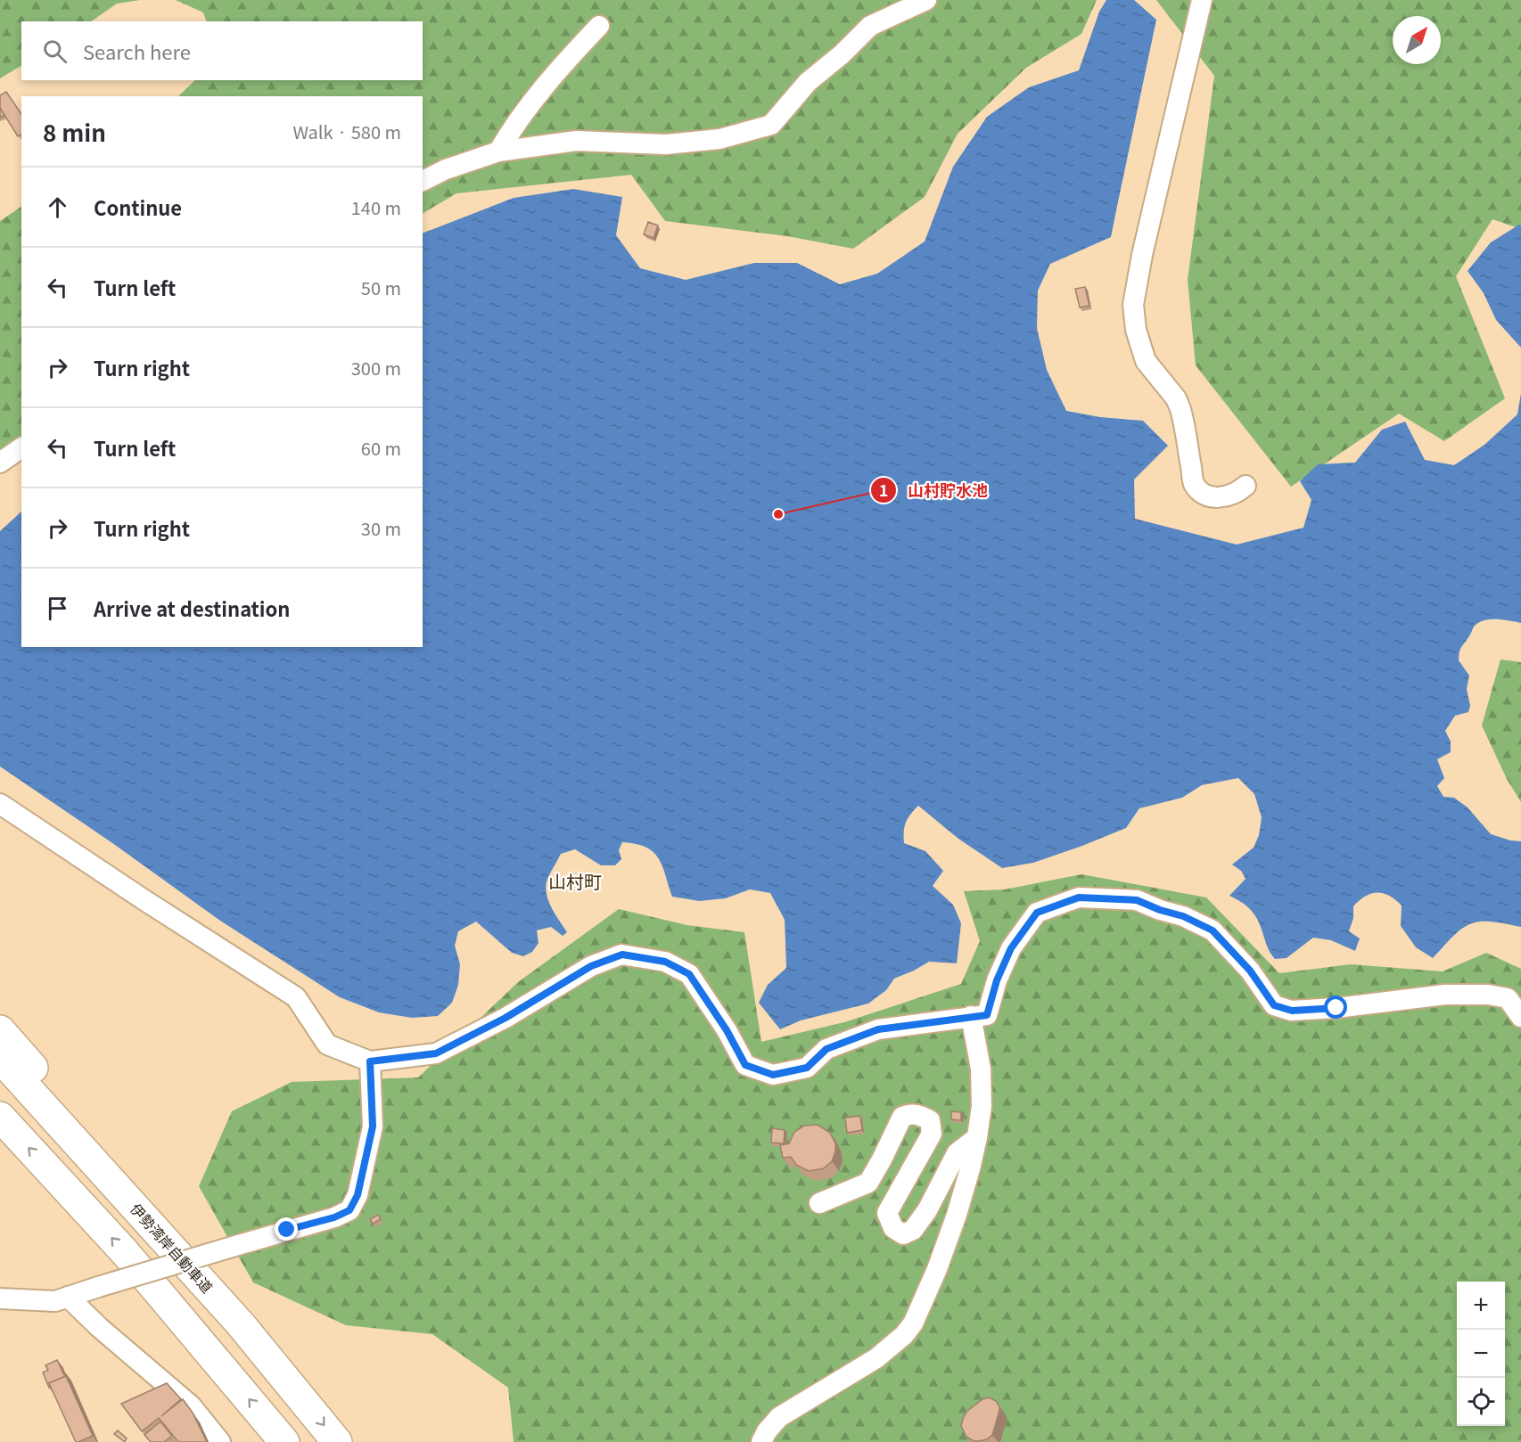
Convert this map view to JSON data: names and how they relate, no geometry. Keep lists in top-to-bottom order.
{
  "streets": {
    "highway": ["伊勢湾岸自動車道"]
  },
  "districts": ["山村町"],
  "places": ["山村貯水池"],
  "north": "top right",
  "page": {
    "search": "Search here",
    "heading": ["8 min", "Walk · 580 m"],
    "list": [
      ["Continue", "140 m"],
      ["Turn left", "50 m"],
      ["Turn right", "300 m"],
      ["Turn left", "60 m"],
      ["Turn right", "30 m"],
      "Arrive at destination"
    ],
    "map_buttons": ["+", "−"]
  }
}
